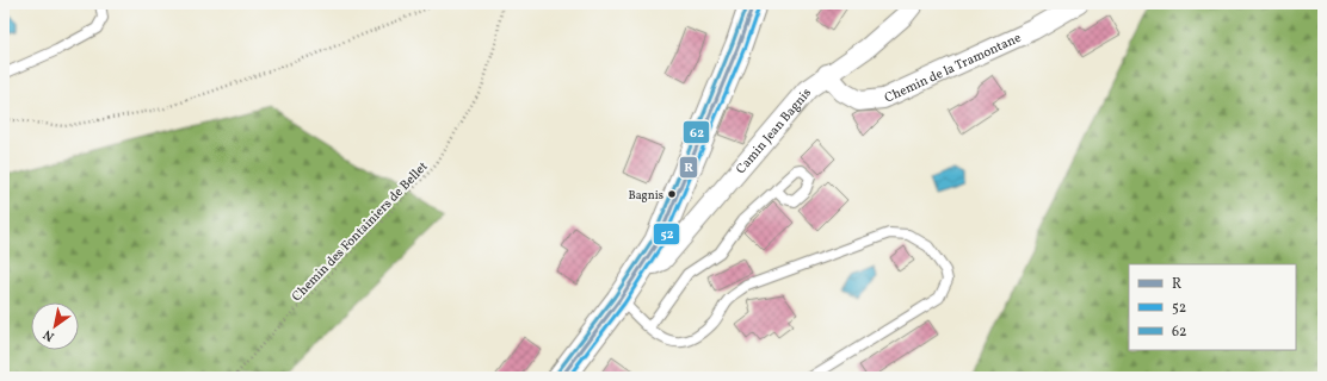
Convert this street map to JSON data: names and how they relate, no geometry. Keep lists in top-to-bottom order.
{
  "streets": {
    "street": ["Chemin de la Tramontane", "Camin Jean Bagnis"],
    "path": ["Chemin des Fontainiers de Bellet"]
  },
  "crossings": [
    ["Chemin de la Tramontane", "Camin Jean Bagnis"]
  ],
  "places": ["Bagnis"],
  "lines": ["transit line R", "transit line 62", "transit line 52"],
  "legend": ["R", "52", "62"],
  "north": "bottom left"
}
